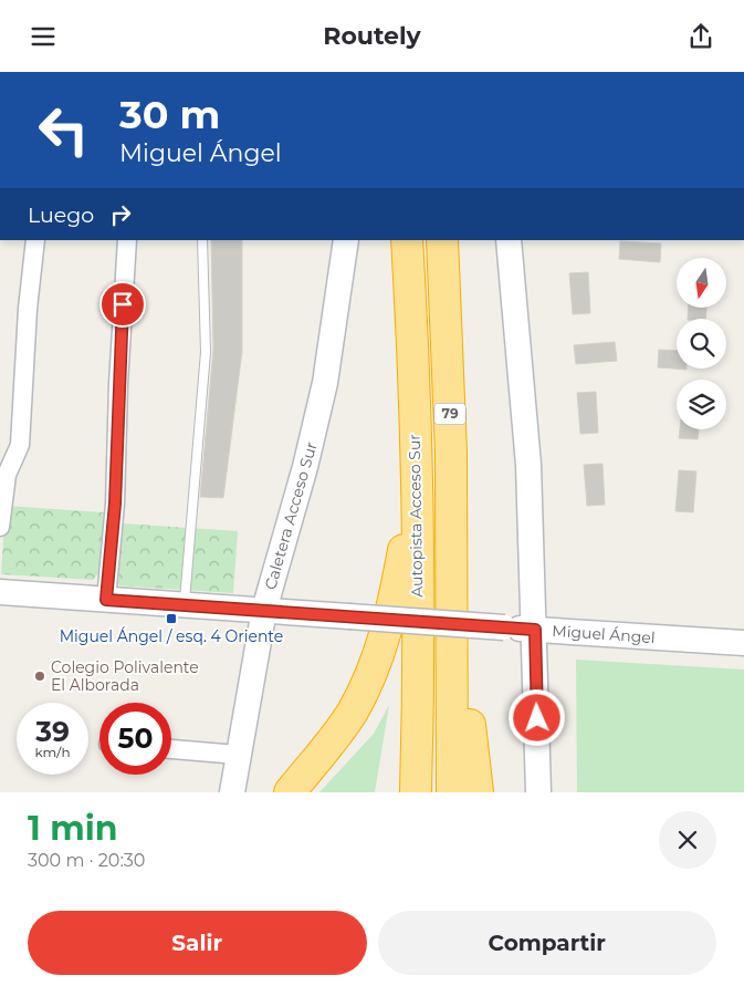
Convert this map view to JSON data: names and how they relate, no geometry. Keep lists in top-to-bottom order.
{
  "streets": {
    "highway": ["79", "Autopista Acceso Sur"],
    "main road": ["Caletera Acceso Sur", "Miguel Ángel"]
  },
  "crossings": [
    ["Caletera Acceso Sur", "Miguel Ángel"]
  ],
  "places": {
    "transit": ["Miguel Ángel / esq. 4 Oriente"],
    "other": ["Colegio Polivalente El Alborada"]
  },
  "north": "bottom",
  "page": {
    "header": "Routely",
    "turn": ["30 m", "Miguel Ángel"],
    "then": "Luego",
    "speed": "39 km/h",
    "limit": "50",
    "heading": ["1 min", "300 m · 20:30"],
    "buttons": ["Salir", "Compartir"]
  }
}
